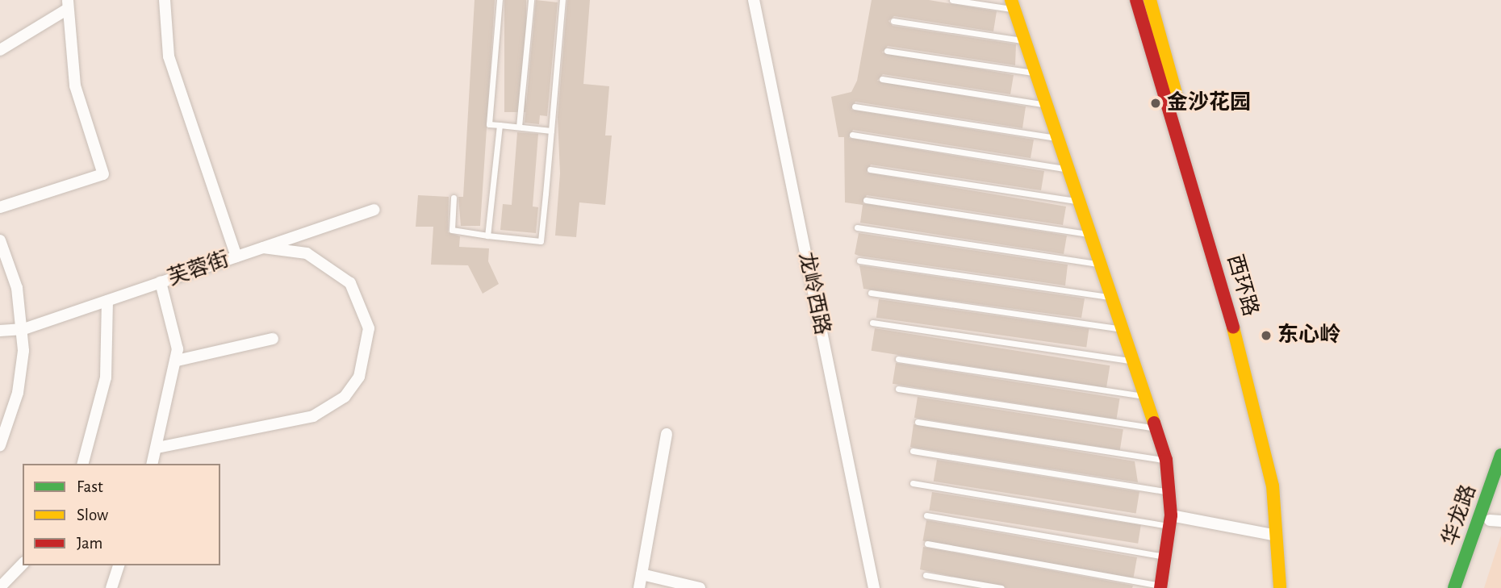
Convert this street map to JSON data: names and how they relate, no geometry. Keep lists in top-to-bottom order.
{
  "streets": {
    "main road": ["西环路", "华龙路"],
    "street": ["芙蓉街", "龙岭西路"]
  },
  "places": ["金沙花园", "东心岭"],
  "legend": ["Fast", "Slow", "Jam"]
}
